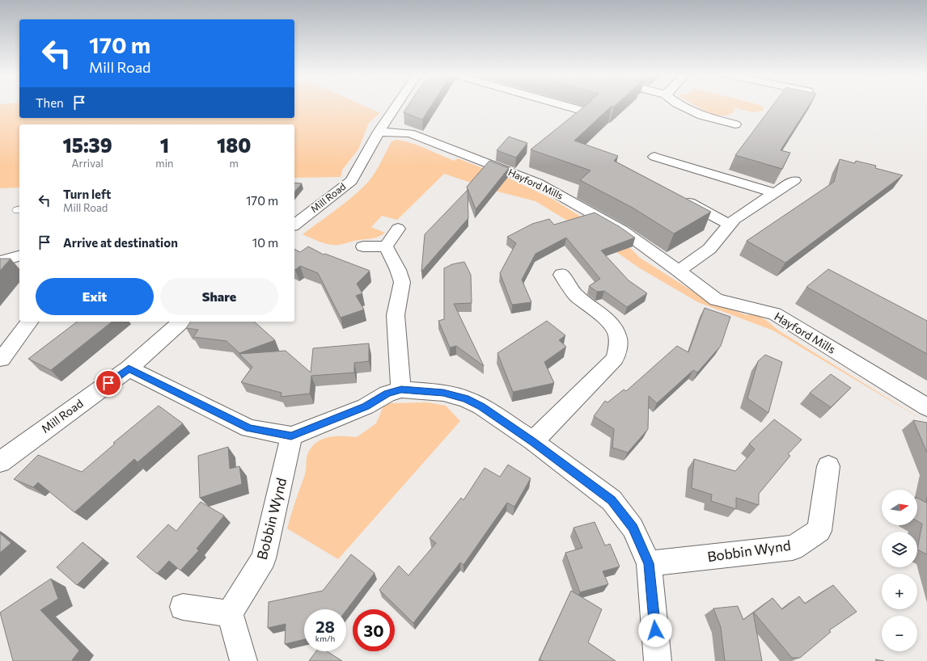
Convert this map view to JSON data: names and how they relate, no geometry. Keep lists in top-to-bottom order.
{
  "streets": {
    "street": ["Hayford Mills", "Mill Road", "Bobbin Wynd"]
  },
  "crossings": [
    ["Hayford Mills", "Mill Road"]
  ],
  "north": "right",
  "page": {
    "turn": ["170 m", "Mill Road"],
    "then": "Then",
    "eta": [
      "15:39",
      "Arrival",
      "1",
      "min",
      "180",
      "m"
    ],
    "list": [
      {
        "name": "Turn left",
        "note": "Mill Road",
        "value": "170 m"
      },
      {
        "name": "Arrive at destination",
        "value": "10 m"
      }
    ],
    "buttons": ["Exit", "Share"],
    "map_buttons": ["+", "−"],
    "speed": "28 km/h",
    "limit": "30"
  }
}
